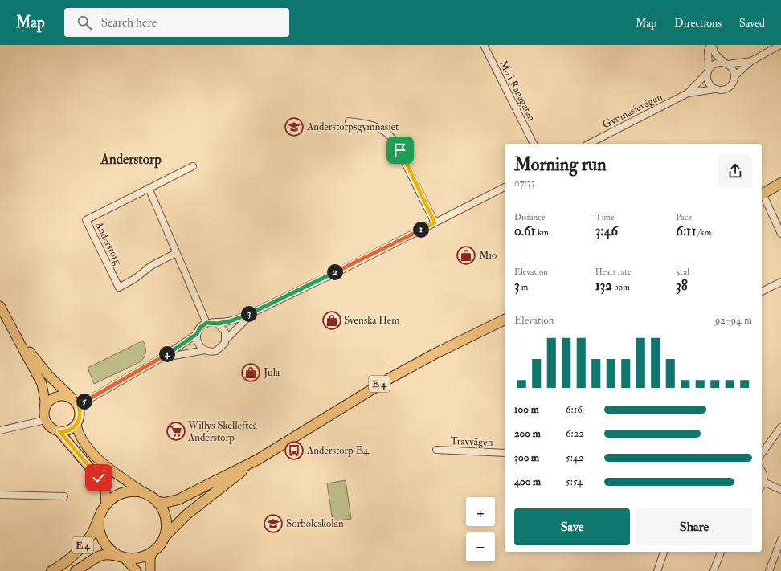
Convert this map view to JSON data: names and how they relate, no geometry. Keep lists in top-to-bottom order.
{
  "streets": {
    "highway": ["E 4"],
    "street": [
      "Mo i Ranagatan",
      "Gymnasievägen",
      "Anderstorg",
      "Travvägen"
    ]
  },
  "districts": ["Anderstorp"],
  "places": {
    "school or university": ["Anderstorpsgymnasiet", "Sörböleskolan"],
    "shop": ["Mio", "Svenska Hem", "Jula"],
    "supermarket": ["Willys Skellefteå Anderstorp"],
    "bus stop": ["Anderstorp E4"]
  },
  "page": {
    "header": "Map",
    "search": "Search here",
    "nav": ["Map", "Directions", "Saved"],
    "heading": ["Morning run", "07:33"],
    "stats": [
      ["Distance", "0.61 km"],
      ["Time", "3:46"],
      ["Pace", "6:11 /km"],
      ["Elevation", "3 m"],
      ["Heart rate", "132 bpm"],
      ["kcal", "38"]
    ],
    "pins": [
      "1",
      "2",
      "3",
      "4",
      "5"
    ],
    "chart": ["Elevation", "92–94 m"],
    "list": [
      {
        "name": "100 m",
        "note": "6:16"
      },
      {
        "name": "200 m",
        "note": "6:22"
      },
      {
        "name": "300 m",
        "note": "5:42"
      },
      {
        "name": "400 m",
        "note": "5:54"
      }
    ],
    "map_buttons": ["+", "−"],
    "buttons": ["Save", "Share"]
  }
}
